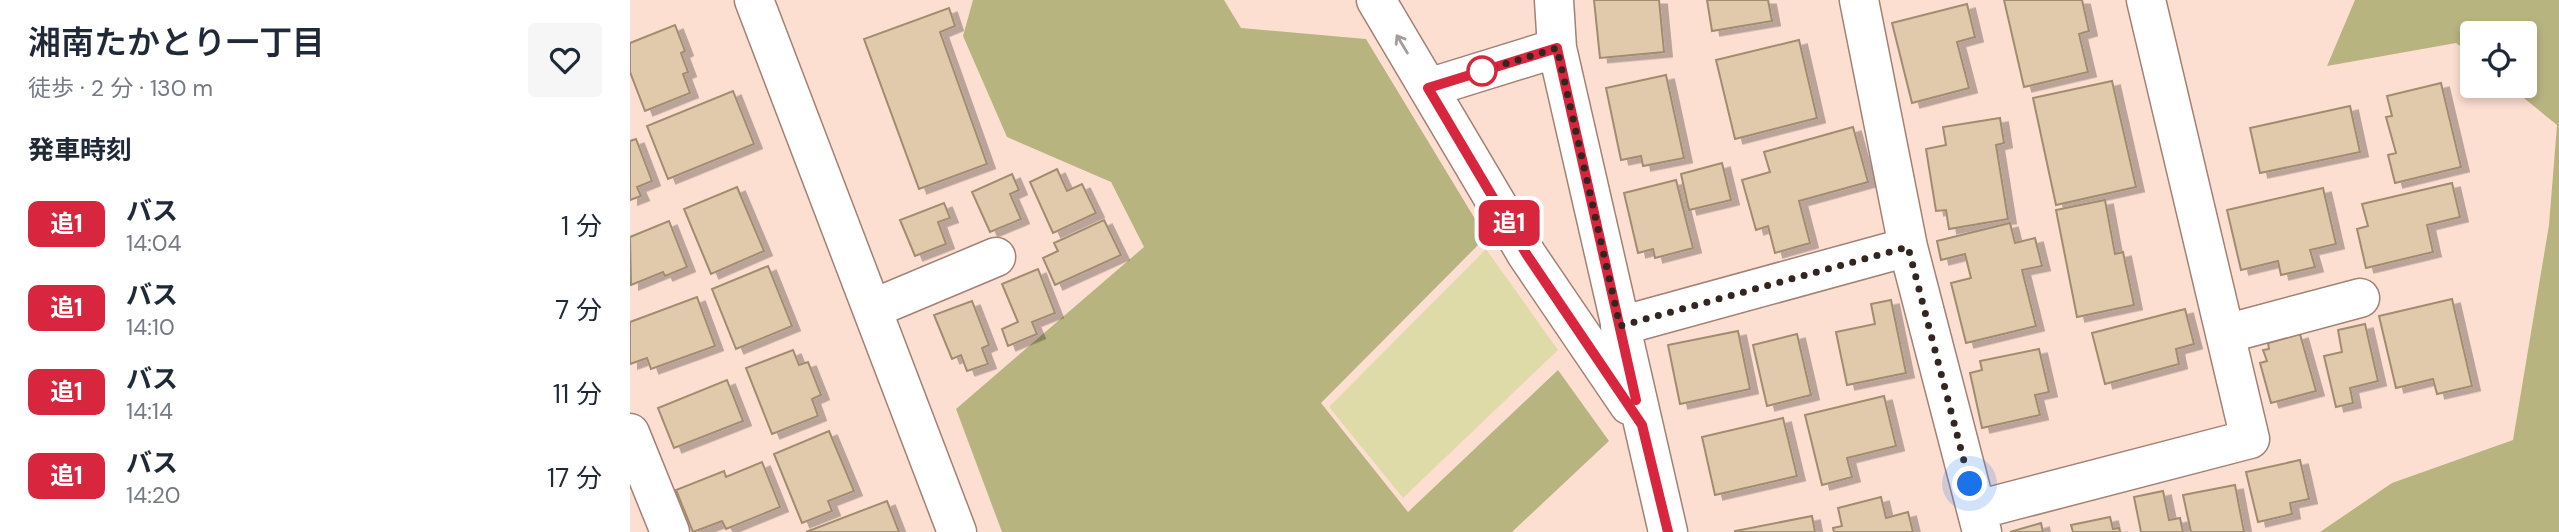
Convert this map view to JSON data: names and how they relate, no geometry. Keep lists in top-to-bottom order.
{
  "lines": ["bus line 追1"],
  "page": {
    "heading": [
      ["湘南たかとり一丁目", "徒歩 · 2 分 · 130 m"],
      "発車時刻"
    ],
    "on_map": "追1",
    "list": [
      {
        "mark": "追1",
        "name": "バス",
        "note": "14:04",
        "value": "1 分"
      },
      {
        "mark": "追1",
        "name": "バス",
        "note": "14:10",
        "value": "7 分"
      },
      {
        "mark": "追1",
        "name": "バス",
        "note": "14:14",
        "value": "11 分"
      },
      {
        "mark": "追1",
        "name": "バス",
        "note": "14:20",
        "value": "17 分"
      }
    ]
  }
}
